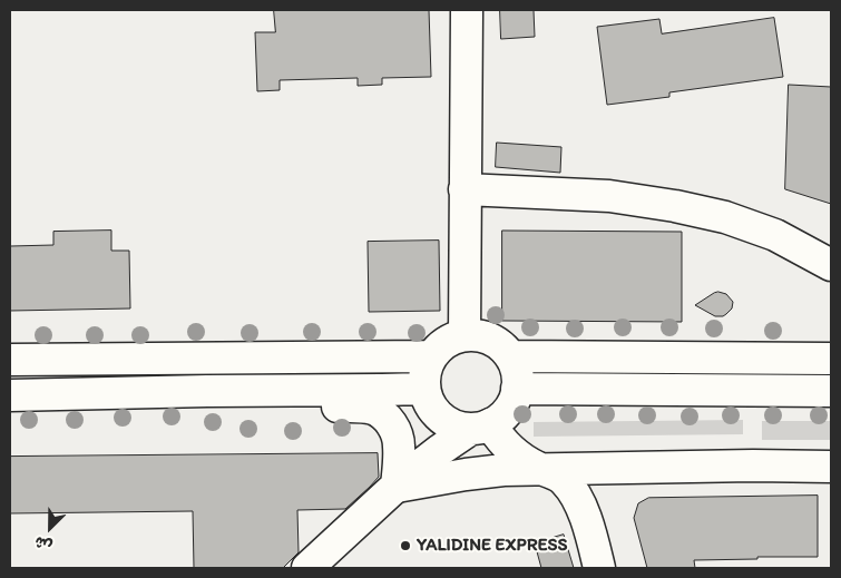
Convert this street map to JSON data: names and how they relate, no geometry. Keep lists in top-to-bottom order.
{
  "places": ["YALIDINE EXPRESS"],
  "north": "bottom left"
}
